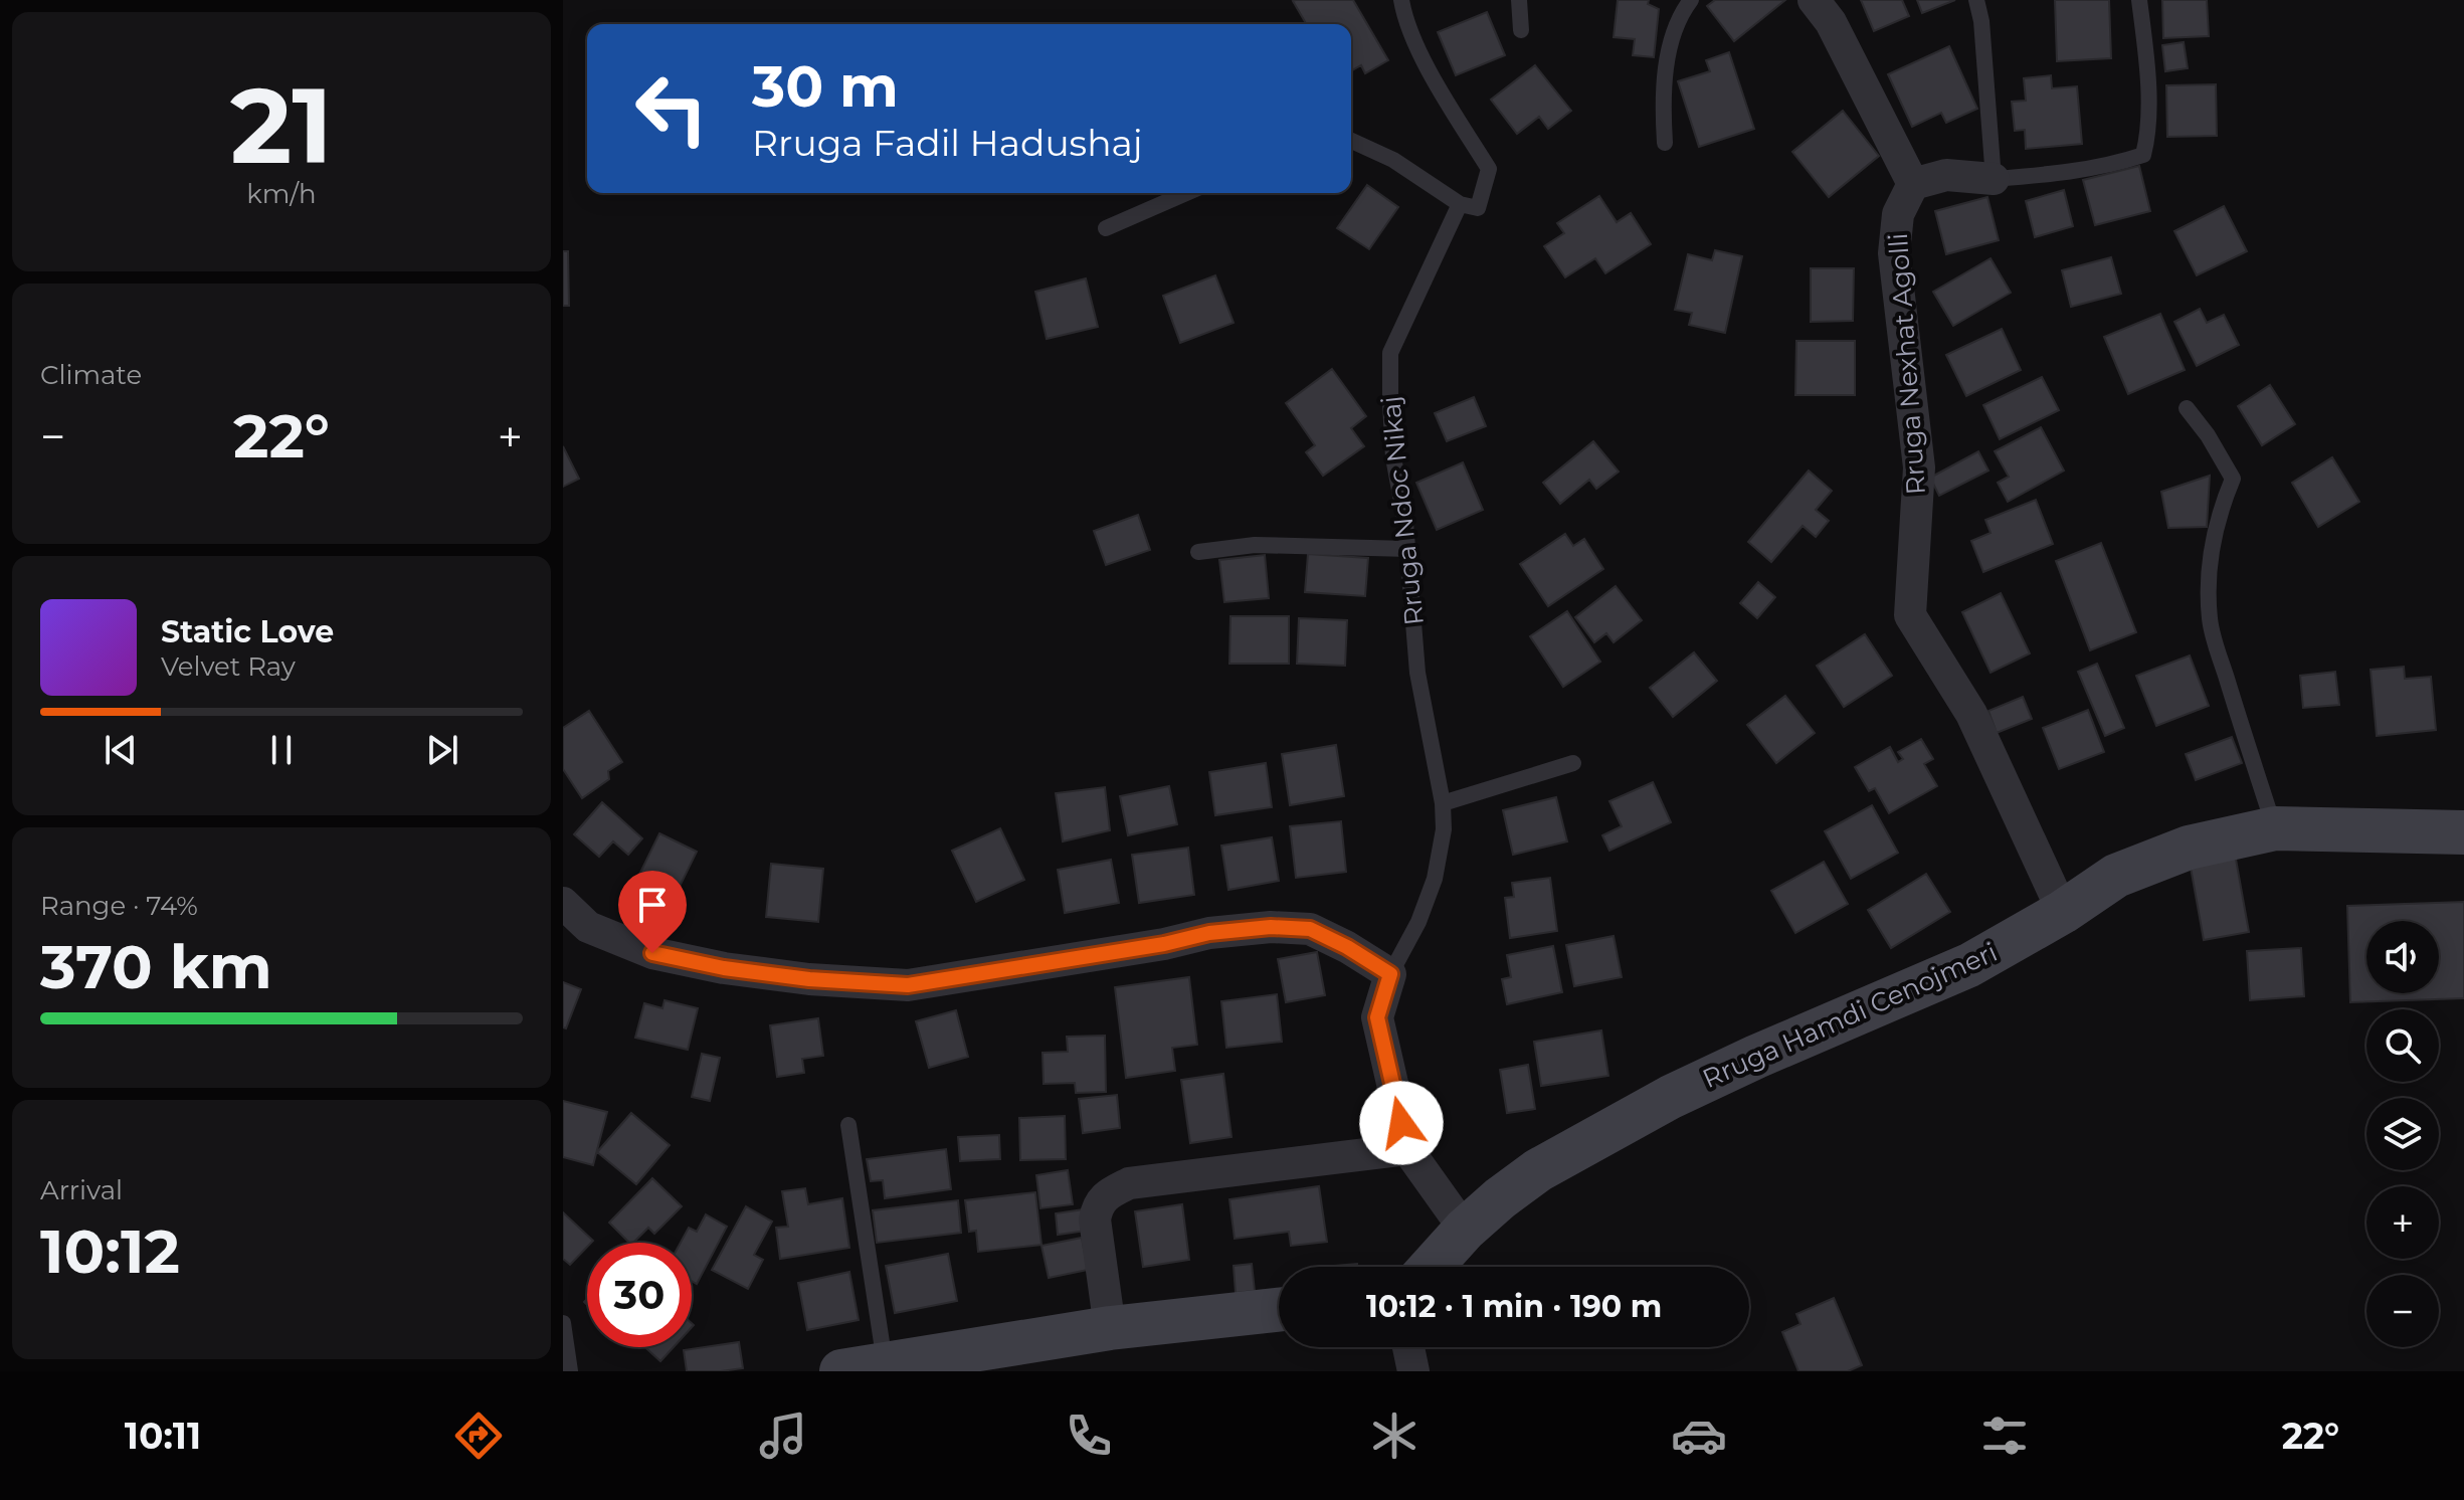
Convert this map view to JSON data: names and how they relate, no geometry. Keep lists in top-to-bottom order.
{
  "streets": {
    "street": ["Rruga Nexhat Agolli", "Rruga Hamdi Cenojmeri"],
    "lane": ["Rruga Ndoc Nikaj"]
  },
  "crossings": [
    ["Rruga Nexhat Agolli", "Rruga Hamdi Cenojmeri"]
  ],
  "page": {
    "tile": [
      ["21", "km/h"],
      "Climate",
      ["Range · 74%", "370 km"],
      ["Arrival", "10:12"]
    ],
    "turn": ["30 m", "Rruga Fadil Hadushaj"],
    "heat": ["−", "22°", "+"],
    "song": ["Static Love", "Velvet Ray"],
    "map_buttons": ["+", "−"],
    "limit": "30",
    "trip": "10:12 · 1 min · 190 m",
    "tabs": ["10:11", "22°"]
  }
}
